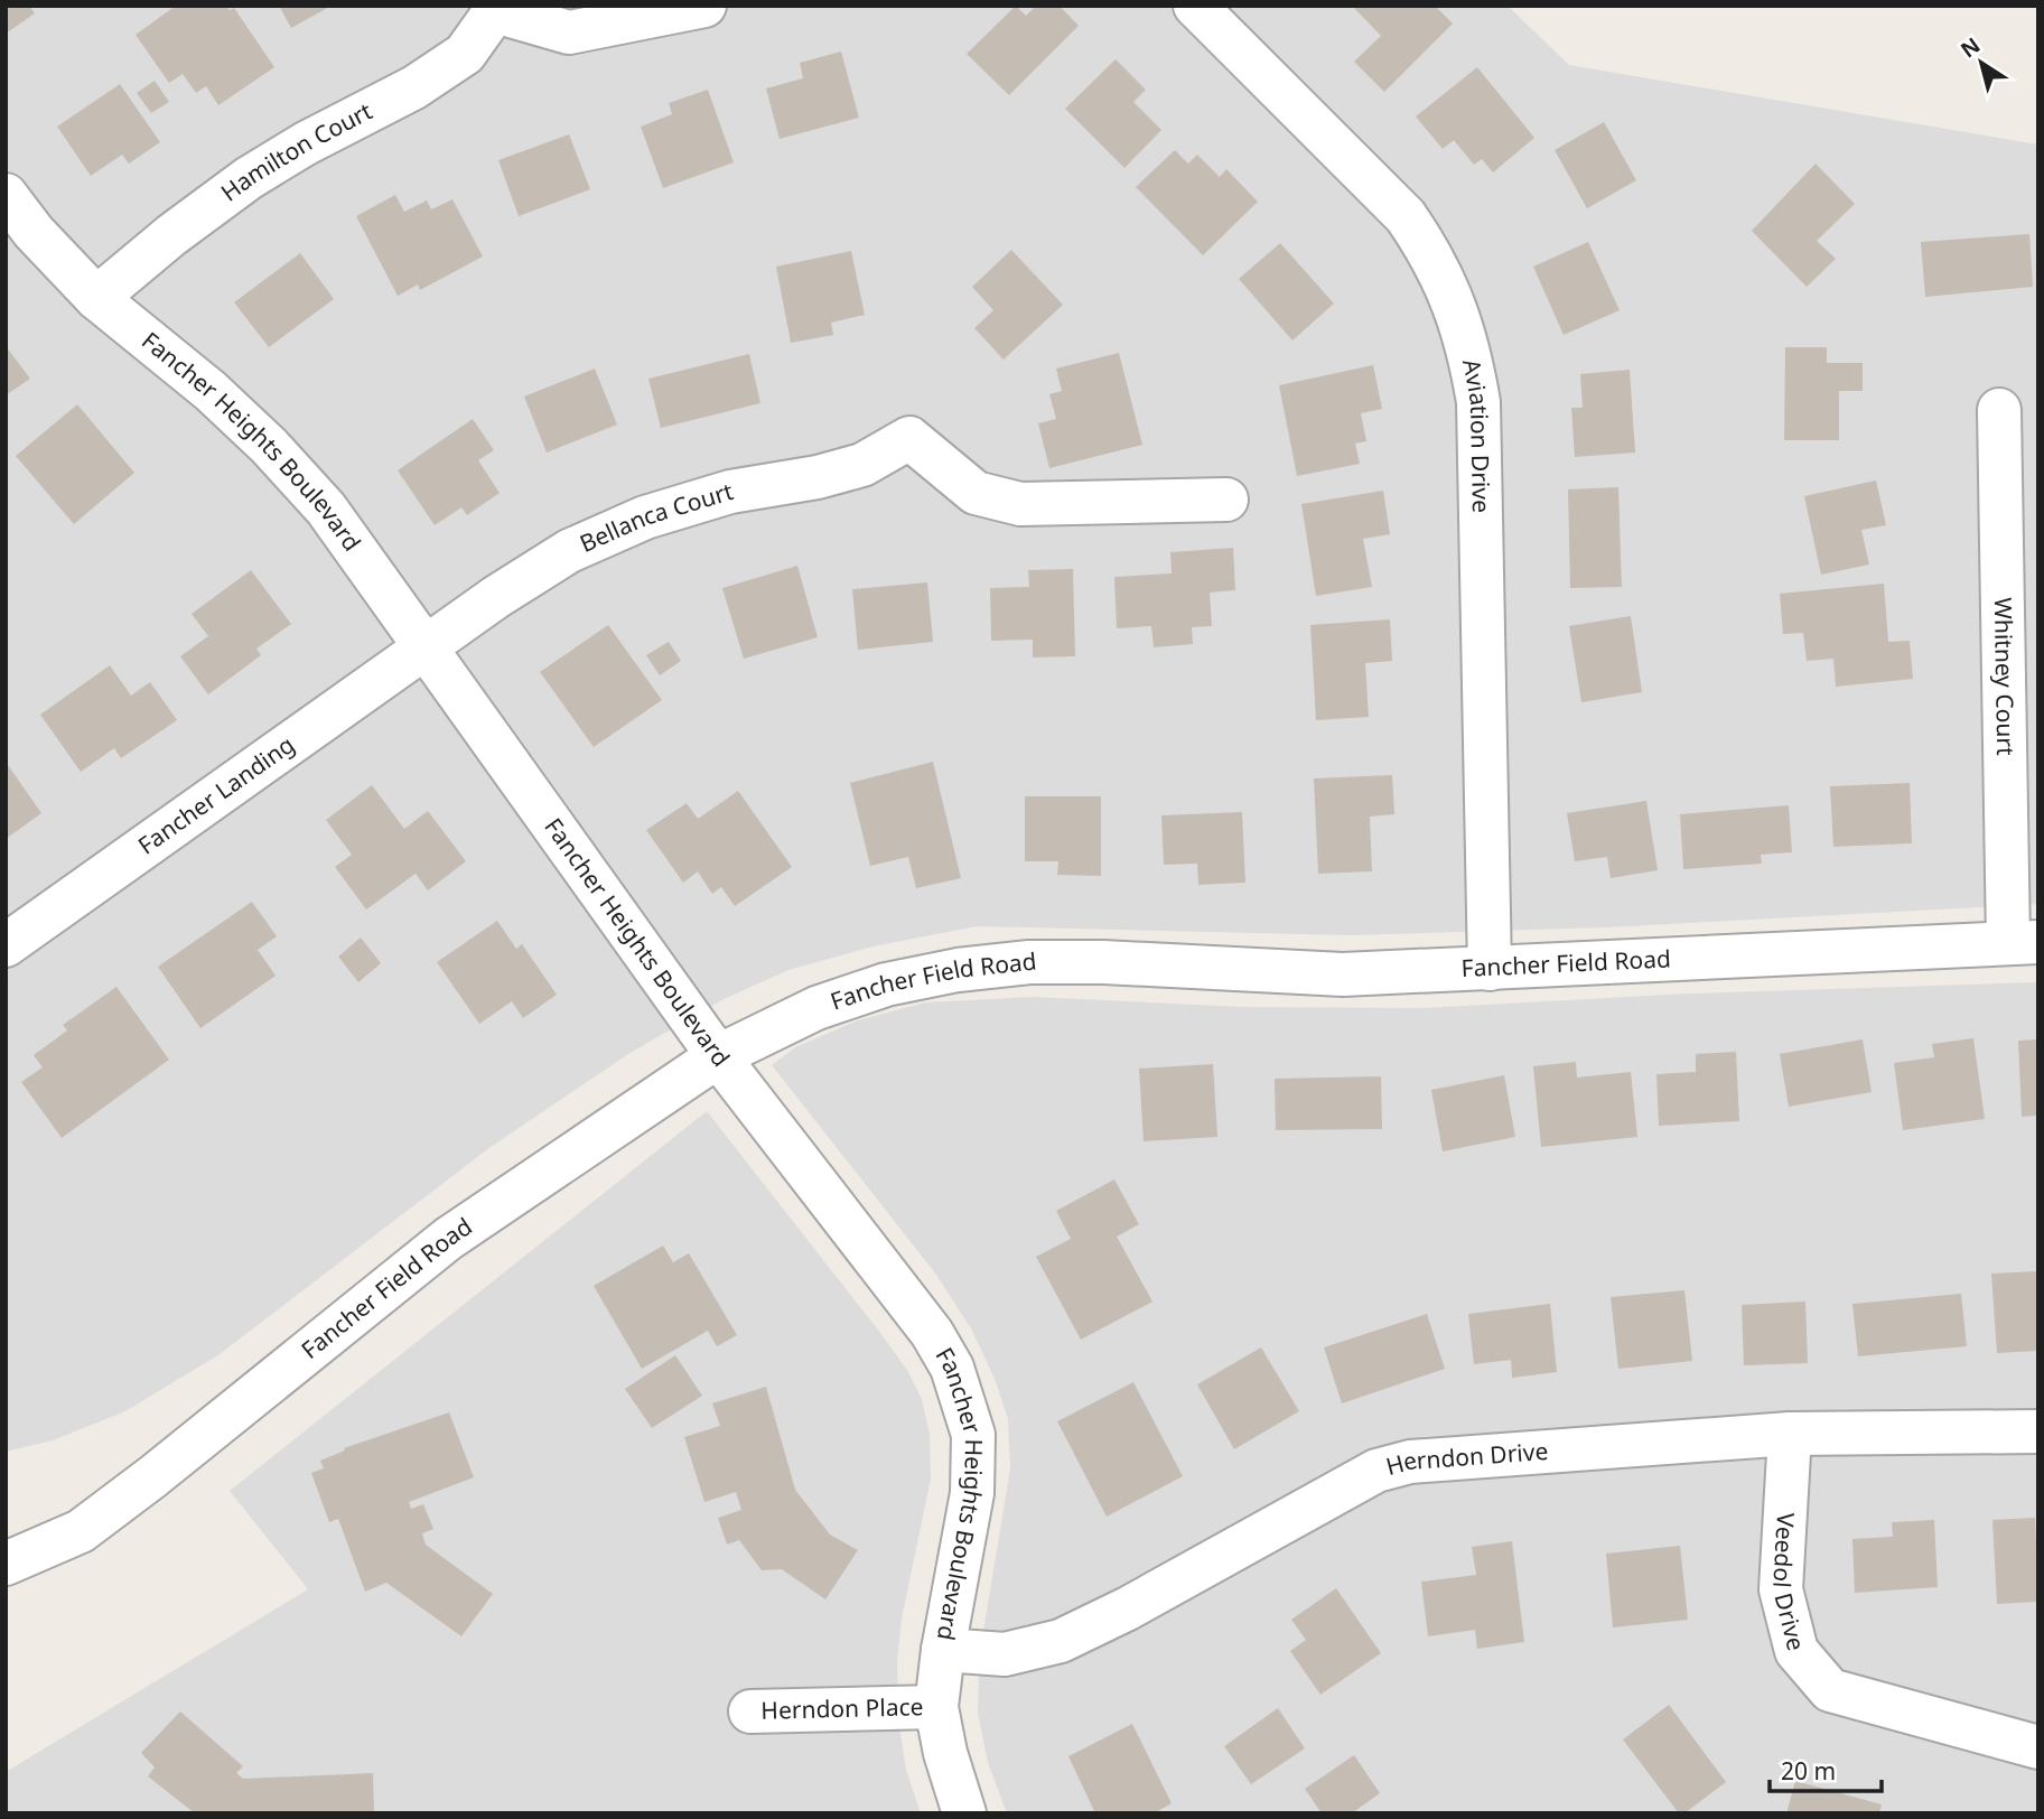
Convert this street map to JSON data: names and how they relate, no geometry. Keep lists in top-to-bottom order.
{
  "streets": {
    "street": [
      "Hamilton Court",
      "Aviation Drive",
      "Fancher Heights Boulevard",
      "Bellanca Court",
      "Whitney Court",
      "Fancher Landing",
      "Fancher Field Road",
      "Herndon Drive",
      "Veedol Drive",
      "Herndon Place"
    ]
  },
  "crossings": [
    ["Hamilton Court", "Fancher Heights Boulevard"],
    ["Aviation Drive", "Fancher Field Road"],
    ["Fancher Heights Boulevard", "Bellanca Court"],
    ["Fancher Heights Boulevard", "Fancher Landing"],
    ["Fancher Heights Boulevard", "Fancher Field Road"],
    ["Fancher Heights Boulevard", "Herndon Drive"],
    ["Fancher Heights Boulevard", "Herndon Place"],
    ["Bellanca Court", "Fancher Landing"],
    ["Whitney Court", "Fancher Field Road"],
    ["Herndon Drive", "Veedol Drive"]
  ],
  "scale_bar": "20 m",
  "north": "top left"
}
